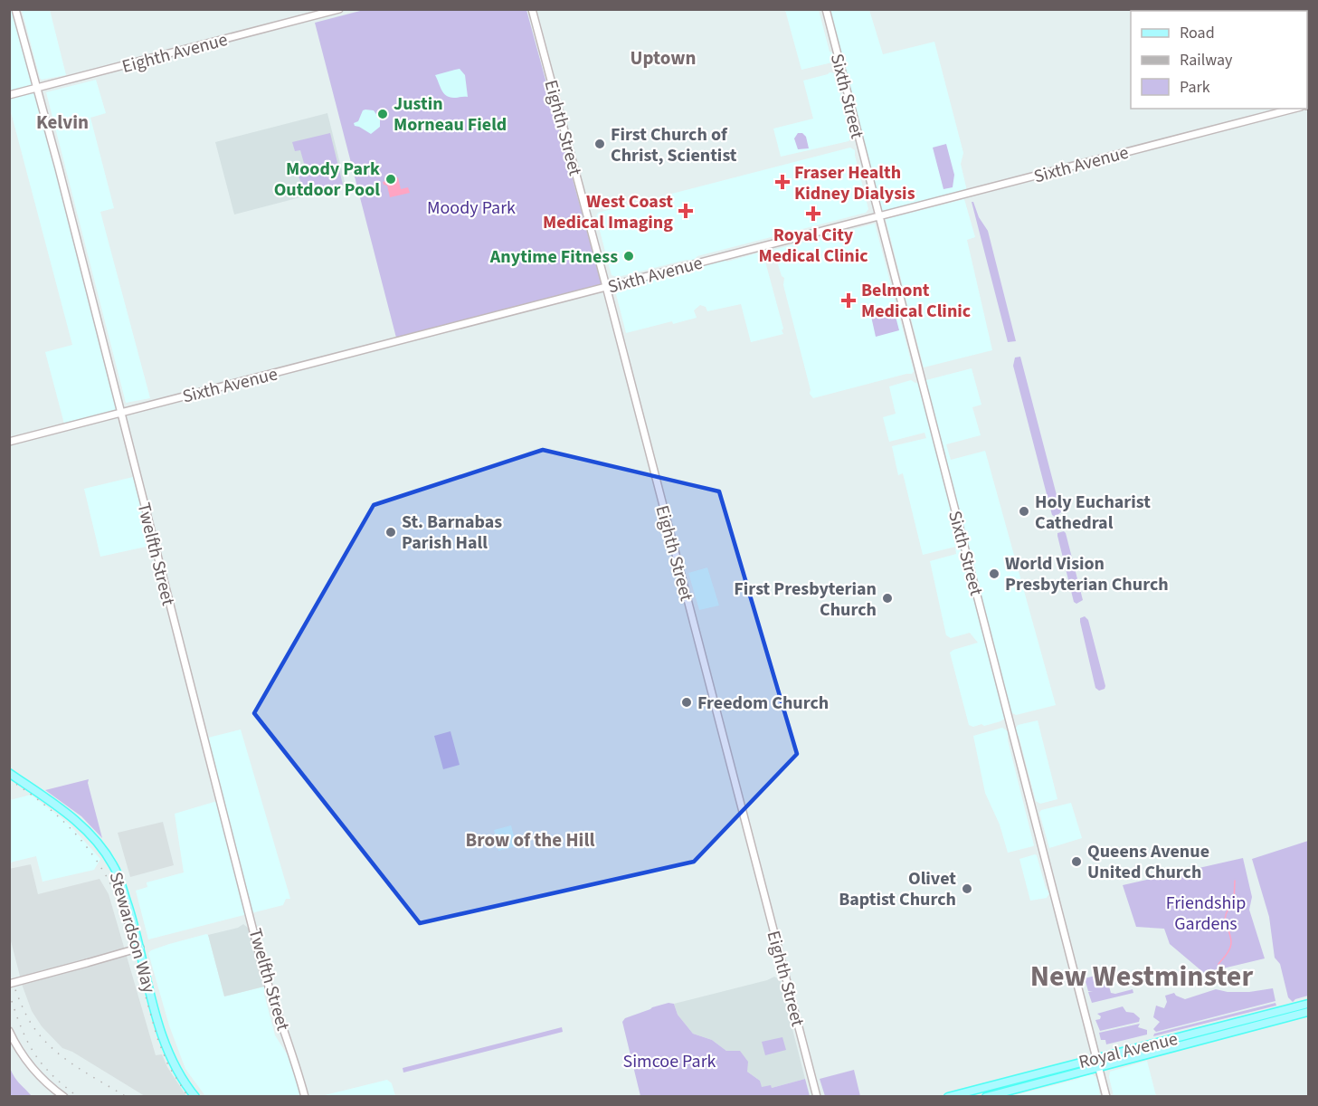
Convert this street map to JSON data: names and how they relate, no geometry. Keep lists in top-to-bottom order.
{
  "streets": {
    "main road": ["Stewardson Way", "Royal Avenue"],
    "street": [
      "Eighth Avenue",
      "Sixth Street",
      "Eighth Street",
      "Sixth Avenue",
      "Twelfth Street"
    ]
  },
  "crossings": [
    ["Eighth Avenue", "Twelfth Street"],
    ["Sixth Street", "Sixth Avenue"],
    ["Sixth Street", "Royal Avenue"],
    ["Eighth Street", "Sixth Avenue"],
    ["Sixth Avenue", "Twelfth Street"]
  ],
  "districts": [
    "Uptown",
    "Kelvin",
    "Brow of the Hill",
    "New Westminster"
  ],
  "parks": ["Moody Park", "Friendship Gardens", "Simcoe Park"],
  "places": {
    "other": [
      "Justin Morneau Field",
      "First Church of Christ, Scientist",
      "Moody Park Outdoor Pool",
      "Anytime Fitness",
      "Holy Eucharist Cathedral",
      "St. Barnabas Parish Hall",
      "World Vision Presbyterian Church",
      "First Presbyterian Church",
      "Freedom Church",
      "Queens Avenue United Church",
      "Olivet Baptist Church"
    ],
    "health": [
      "Fraser Health Kidney Dialysis",
      "West Coast Medical Imaging",
      "Royal City Medical Clinic",
      "Belmont Medical Clinic"
    ]
  },
  "legend": ["Road", "Railway", "Park"]
}
